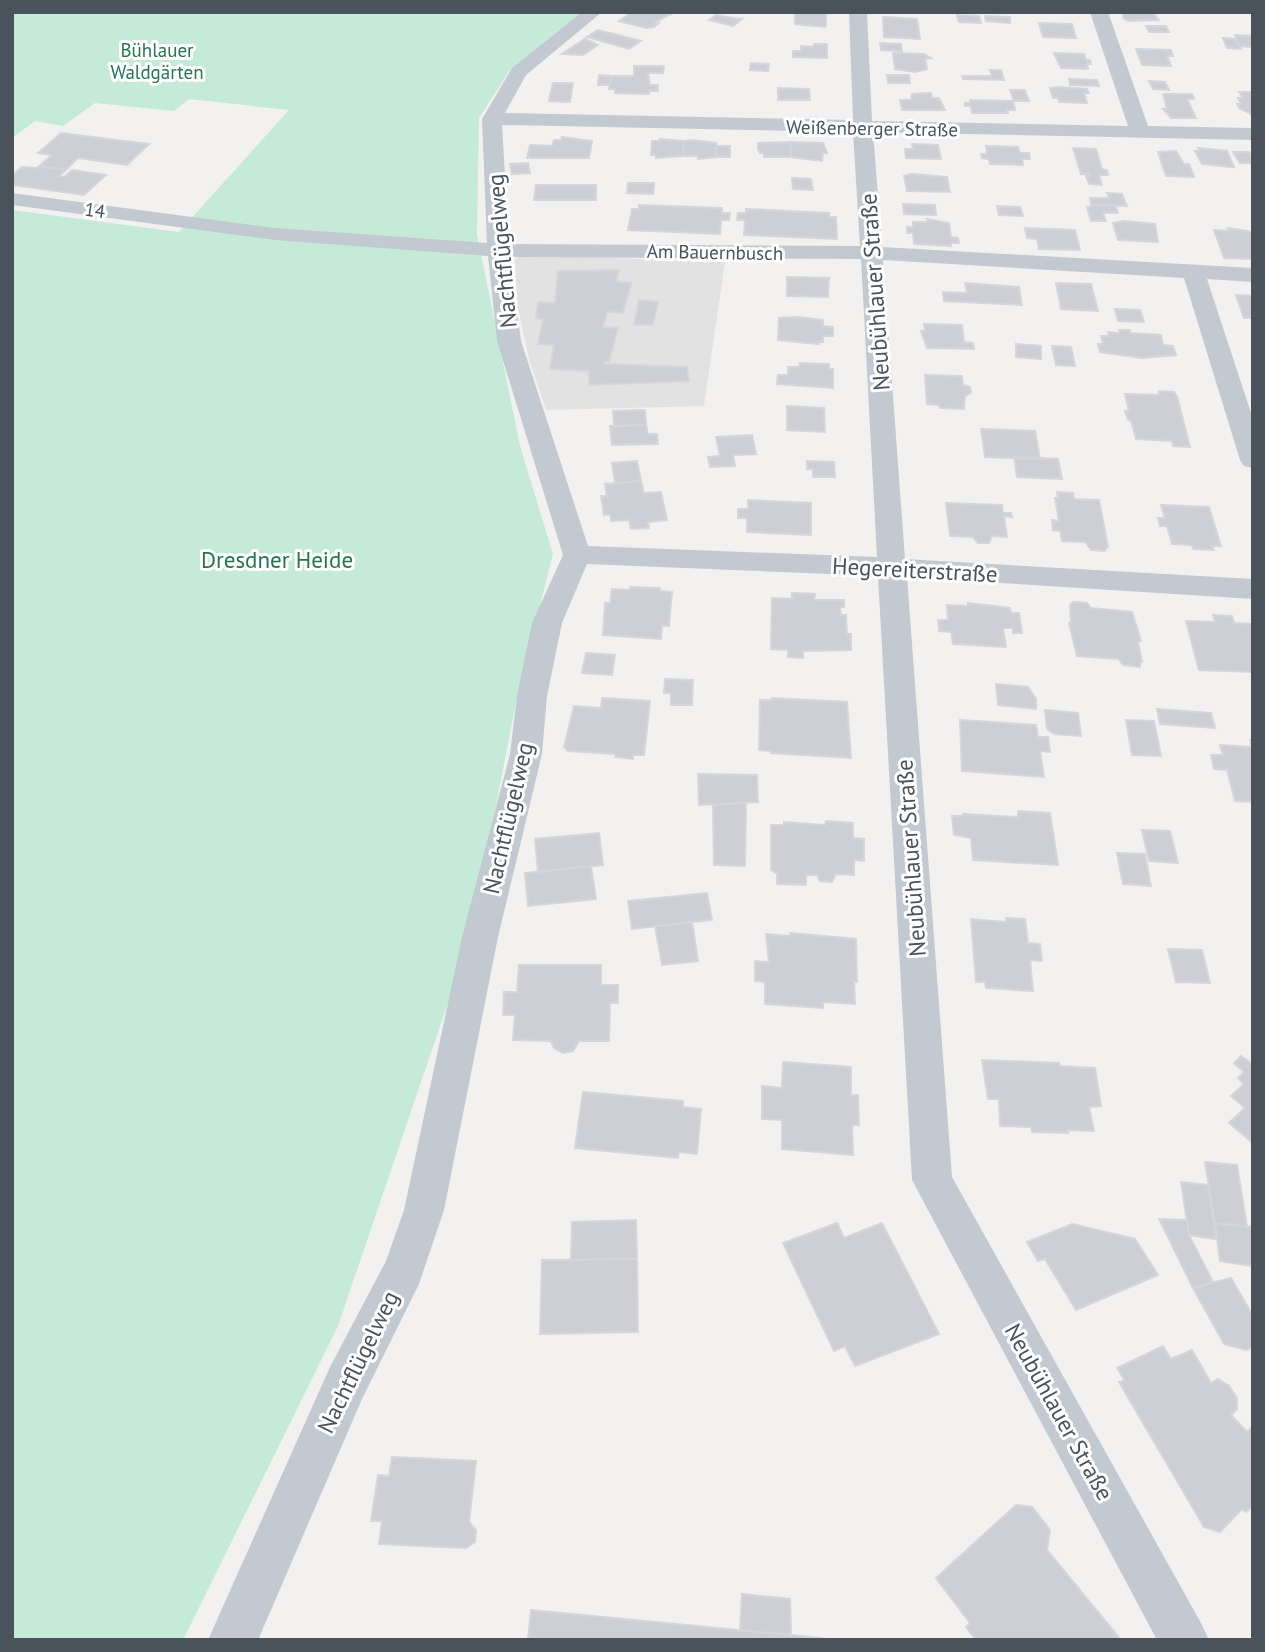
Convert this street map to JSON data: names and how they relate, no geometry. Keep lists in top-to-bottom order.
{
  "streets": {
    "street": [
      "Weißenberger Straße",
      "14",
      "Nachtflügelweg",
      "Am Bauernbusch",
      "Neubühlauer Straße",
      "Hegereiterstraße"
    ]
  },
  "crossings": [
    ["Weißenberger Straße", "Nachtflügelweg"],
    ["Weißenberger Straße", "Neubühlauer Straße"],
    ["14", "Am Bauernbusch"],
    ["Nachtflügelweg", "Am Bauernbusch"],
    ["Nachtflügelweg", "Hegereiterstraße"],
    ["Am Bauernbusch", "Neubühlauer Straße"],
    ["Neubühlauer Straße", "Hegereiterstraße"]
  ],
  "parks": ["Bühlauer Waldgärten", "Dresdner Heide"]
}
